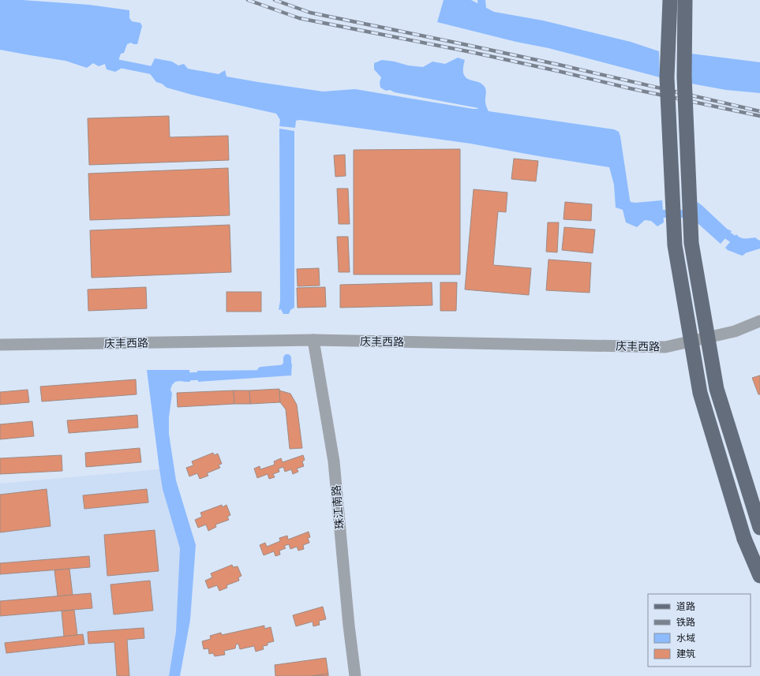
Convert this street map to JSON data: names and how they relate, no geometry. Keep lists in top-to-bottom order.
{
  "streets": {
    "street": ["庆丰西路", "珠江南路"]
  },
  "crossings": [
    ["庆丰西路", "珠江南路"]
  ],
  "legend": [
    "道路",
    "铁路",
    "水域",
    "建筑"
  ]
}
